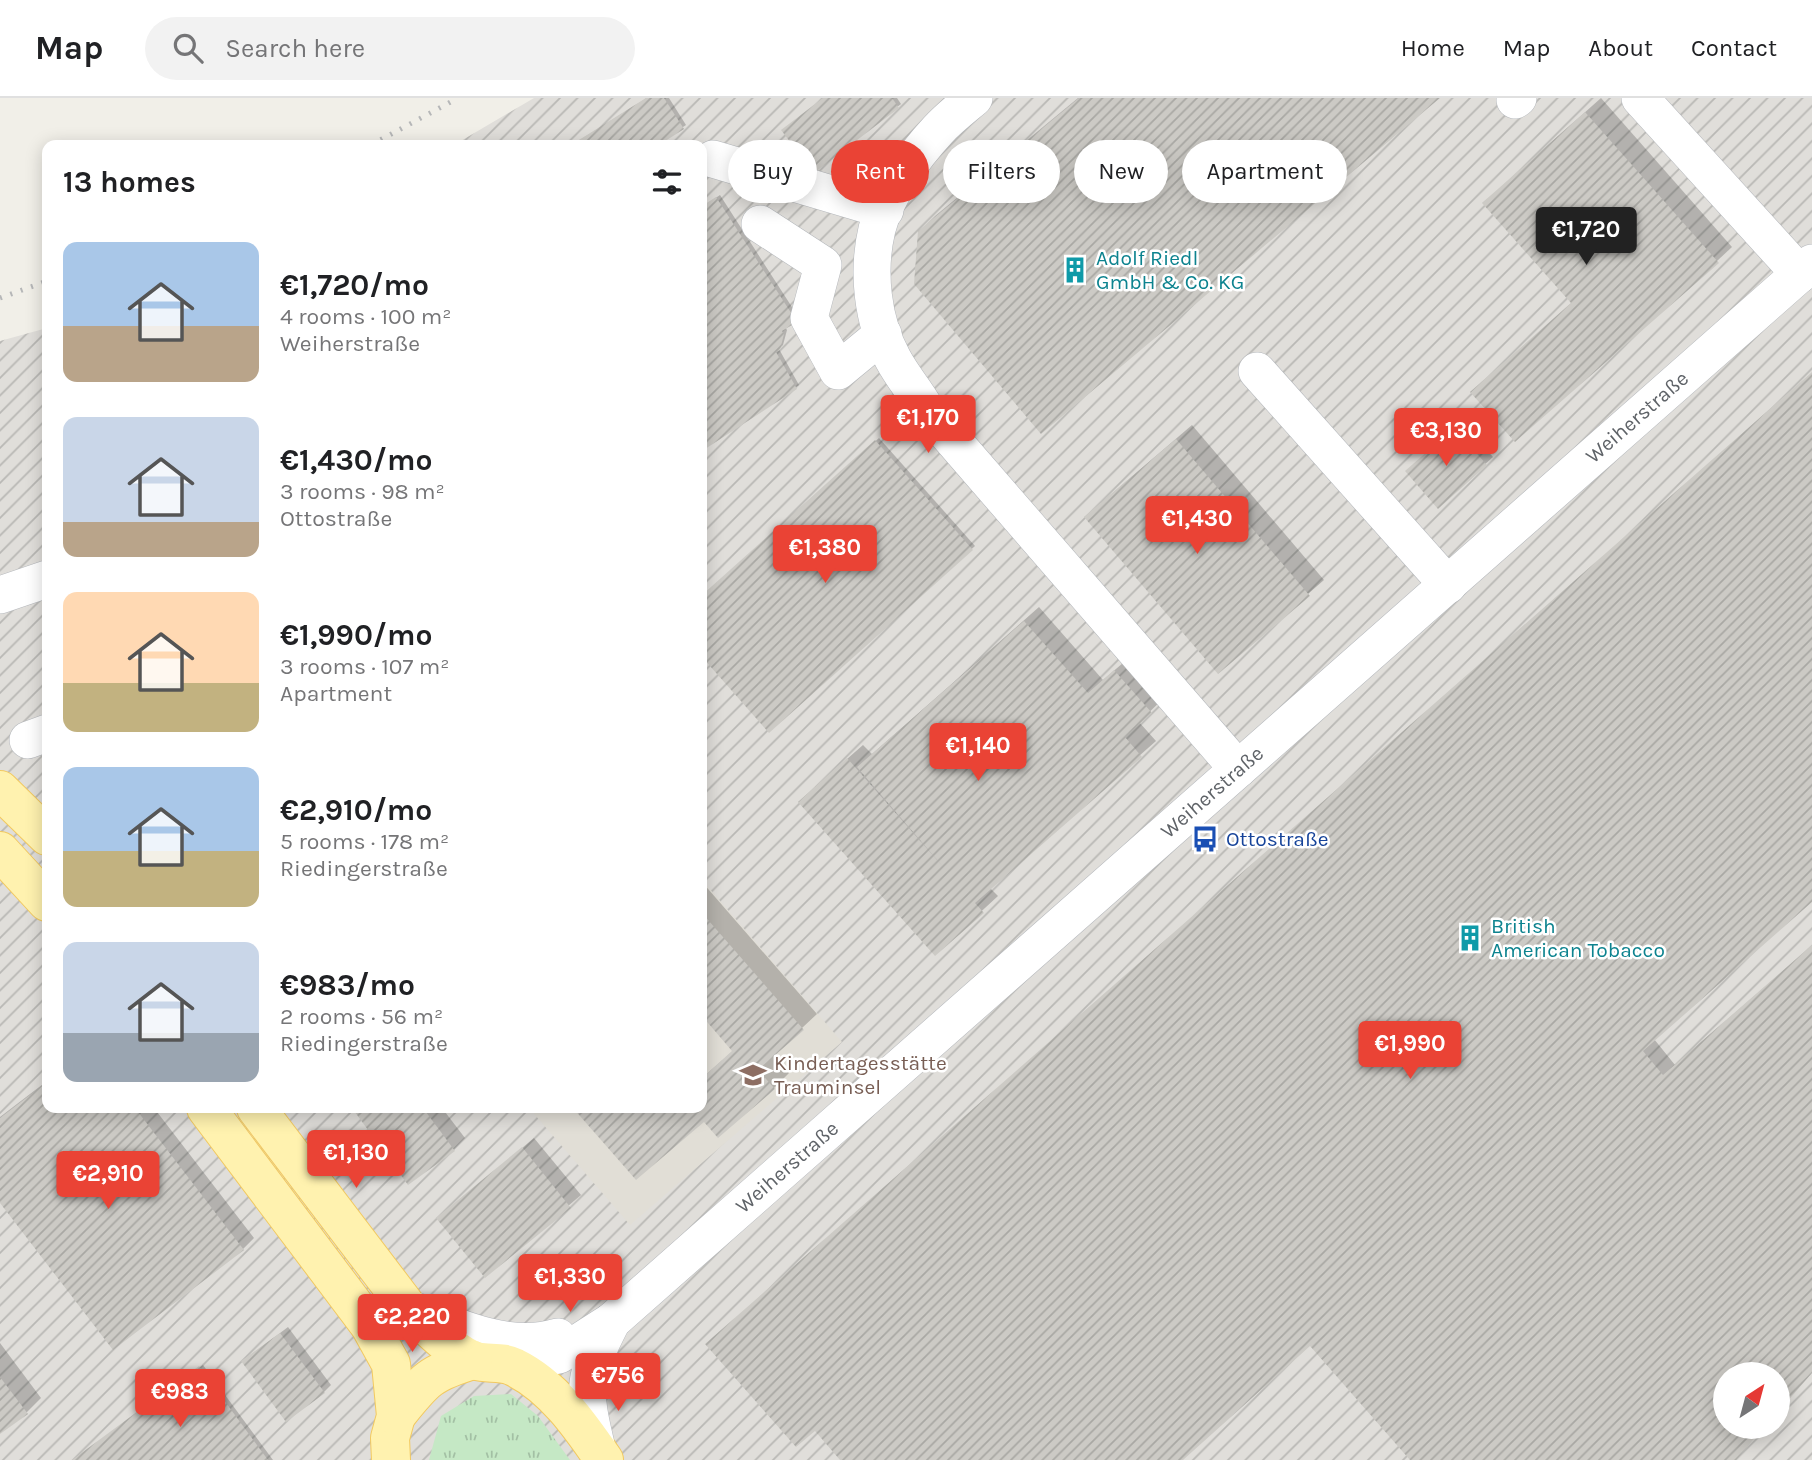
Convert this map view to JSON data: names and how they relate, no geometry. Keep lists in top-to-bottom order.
{
  "streets": {
    "street": ["Weiherstraße"]
  },
  "places": {
    "building": ["Adolf Riedl GmbH & Co. KG", "British American Tobacco"],
    "bus stop": ["Ottostraße"],
    "school or university": ["Kindertagesstätte Trauminsel"]
  },
  "north": "top right",
  "page": {
    "header": "Map",
    "search": "Search here",
    "nav": [
      "Home",
      "Map",
      "About",
      "Contact"
    ],
    "chip": [
      "Buy",
      "Rent",
      "Filters",
      "New",
      "Apartment"
    ],
    "heading": "13 homes",
    "price": [
      "€1,720",
      "€1,170",
      "€3,130",
      "€1,430",
      "€1,380",
      "€1,140",
      "€1,990",
      "€1,130",
      "€2,910",
      "€1,330",
      "€2,220",
      "€756",
      "€983"
    ],
    "list": [
      {
        "name": "€1,720/mo",
        "note": "4 rooms · 100 m² · Weiherstraße"
      },
      {
        "name": "€1,430/mo",
        "note": "3 rooms · 98 m² · Ottostraße"
      },
      {
        "name": "€1,990/mo",
        "note": "3 rooms · 107 m² · Apartment"
      },
      {
        "name": "€2,910/mo",
        "note": "5 rooms · 178 m² · Riedingerstraße"
      },
      {
        "name": "€983/mo",
        "note": "2 rooms · 56 m² · Riedingerstraße"
      }
    ]
  }
}
